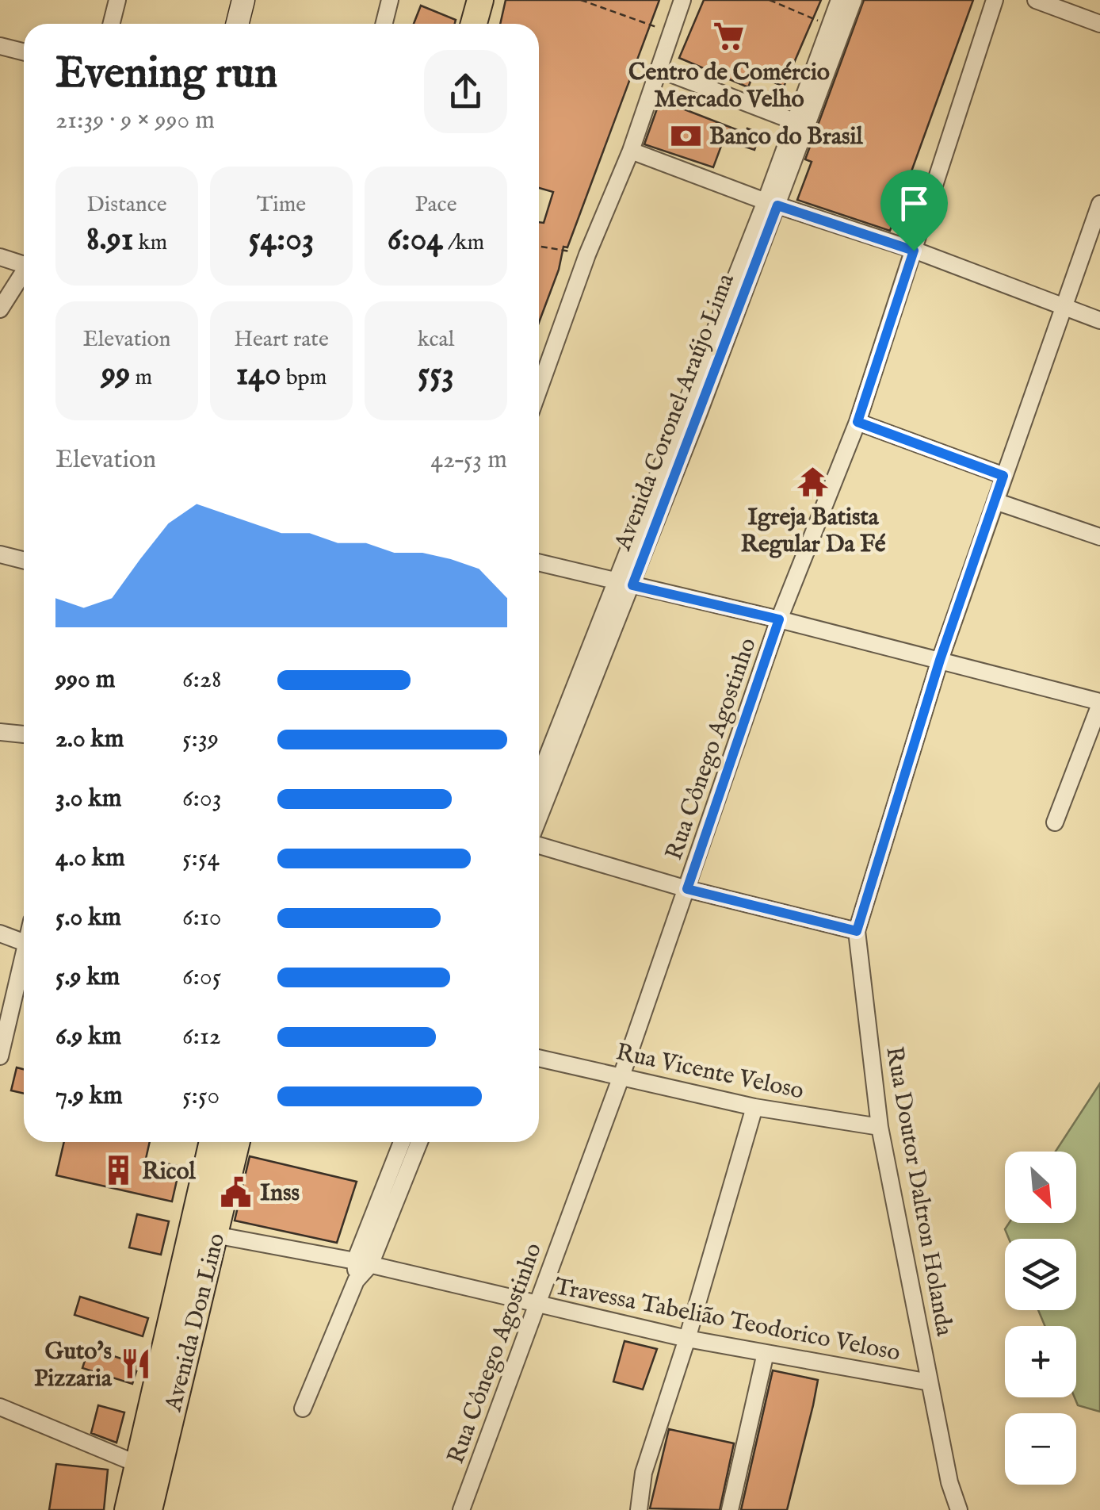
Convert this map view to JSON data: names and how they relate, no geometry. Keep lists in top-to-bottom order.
{
  "streets": {
    "main road": ["Avenida Don Lino"],
    "street": [
      "Avenida Coronel Araújo Lima",
      "Rua Cônego Agostinho",
      "Rua Vicente Veloso",
      "Rua Doutor Daltron Holanda",
      "Travessa Tabelião Teodorico Veloso"
    ]
  },
  "crossings": [
    ["Rua Cônego Agostinho", "Rua Vicente Veloso"],
    ["Rua Cônego Agostinho", "Travessa Tabelião Teodorico Veloso"],
    ["Rua Vicente Veloso", "Rua Doutor Daltron Holanda"],
    ["Rua Doutor Daltron Holanda", "Travessa Tabelião Teodorico Veloso"],
    ["Travessa Tabelião Teodorico Veloso", "Avenida Don Lino"]
  ],
  "places": {
    "supermarket": ["Centro de Comércio Mercado Velho"],
    "bank": ["Banco do Brasil"],
    "temple": ["Igreja Batista Regular Da Fé"],
    "building": ["Ricol"],
    "public building": ["Inss"],
    "restaurant": ["Guto's Pizzaria"]
  },
  "north": "bottom right",
  "page": {
    "heading": ["Evening run", "21:39 · 9 × 990 m"],
    "stats": [
      ["Distance", "8.91 km"],
      ["Time", "54:03"],
      ["Pace", "6:04 /km"],
      ["Elevation", "99 m"],
      ["Heart rate", "140 bpm"],
      ["kcal", "553"]
    ],
    "chart": ["Elevation", "42–53 m"],
    "list": [
      {
        "name": "990 m",
        "note": "6:28"
      },
      {
        "name": "2.0 km",
        "note": "5:39"
      },
      {
        "name": "3.0 km",
        "note": "6:03"
      },
      {
        "name": "4.0 km",
        "note": "5:54"
      },
      {
        "name": "5.0 km",
        "note": "6:10"
      },
      {
        "name": "5.9 km",
        "note": "6:05"
      },
      {
        "name": "6.9 km",
        "note": "6:12"
      },
      {
        "name": "7.9 km",
        "note": "5:50"
      }
    ],
    "map_buttons": ["+", "−"]
  }
}
